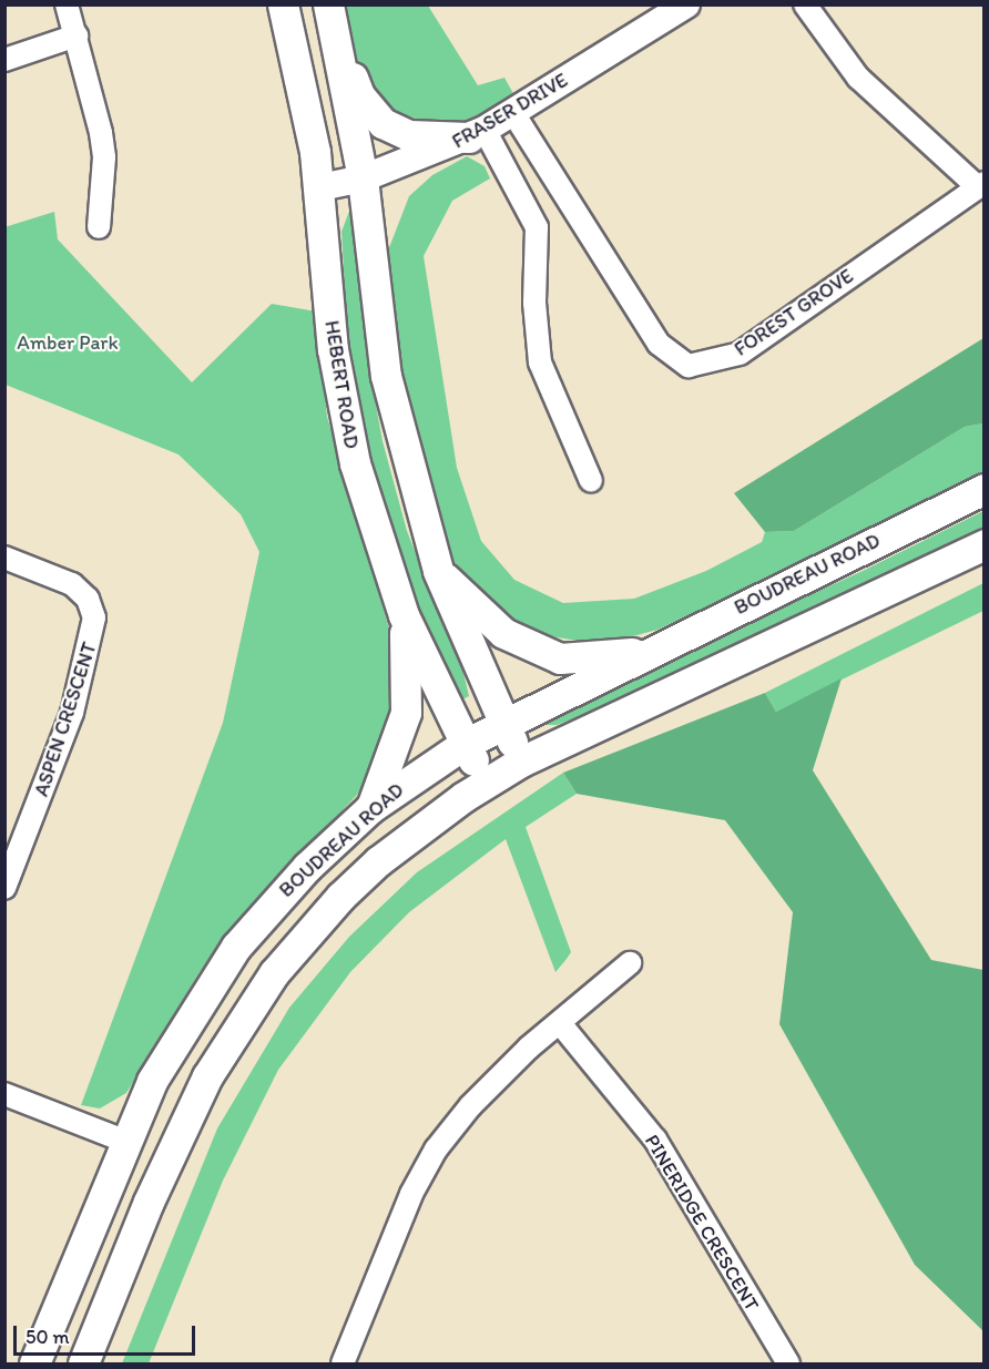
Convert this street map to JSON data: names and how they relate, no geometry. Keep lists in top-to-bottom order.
{
  "streets": {
    "main road": ["HEBERT ROAD", "BOUDREAU ROAD"],
    "street": [
      "FRASER DRIVE",
      "FOREST GROVE",
      "ASPEN CRESCENT",
      "PINERIDGE CRESCENT"
    ]
  },
  "crossings": [
    ["FRASER DRIVE", "FOREST GROVE"],
    ["FRASER DRIVE", "HEBERT ROAD"],
    ["HEBERT ROAD", "BOUDREAU ROAD"]
  ],
  "parks": ["Amber Park"],
  "scale_bar": "50 m"
}
